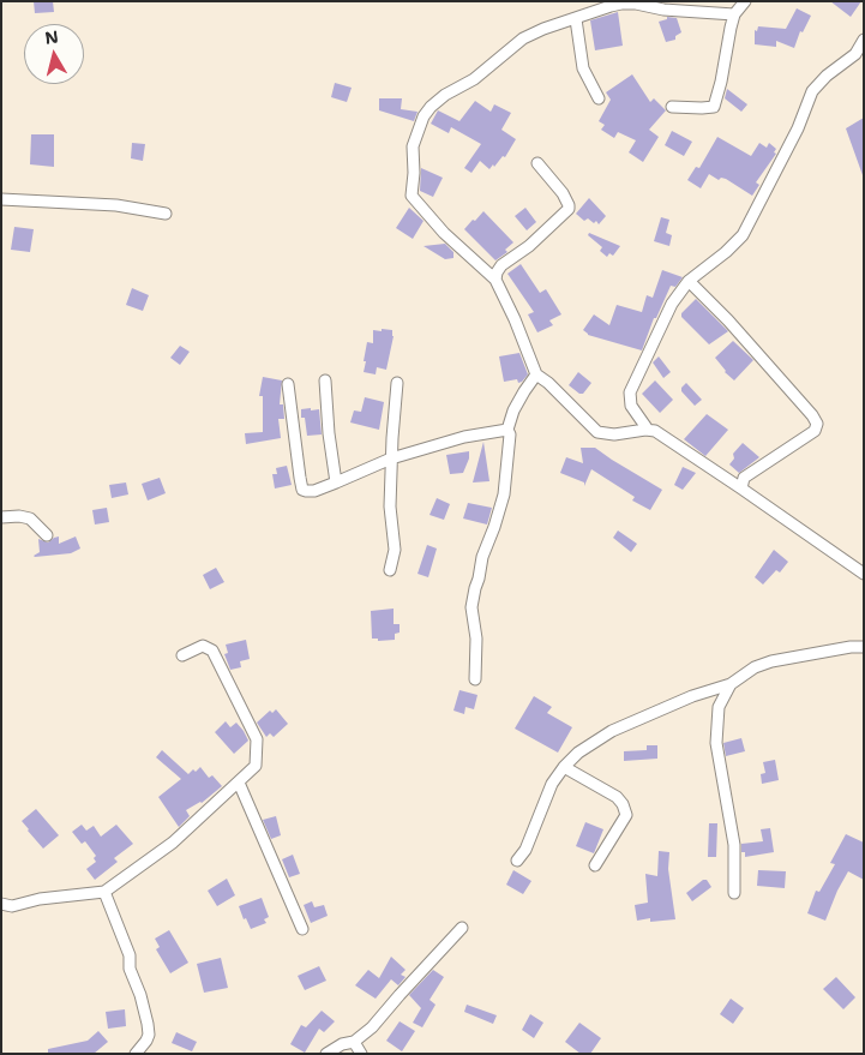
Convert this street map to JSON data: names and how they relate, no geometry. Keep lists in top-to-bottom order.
{
  "north": "top"
}
